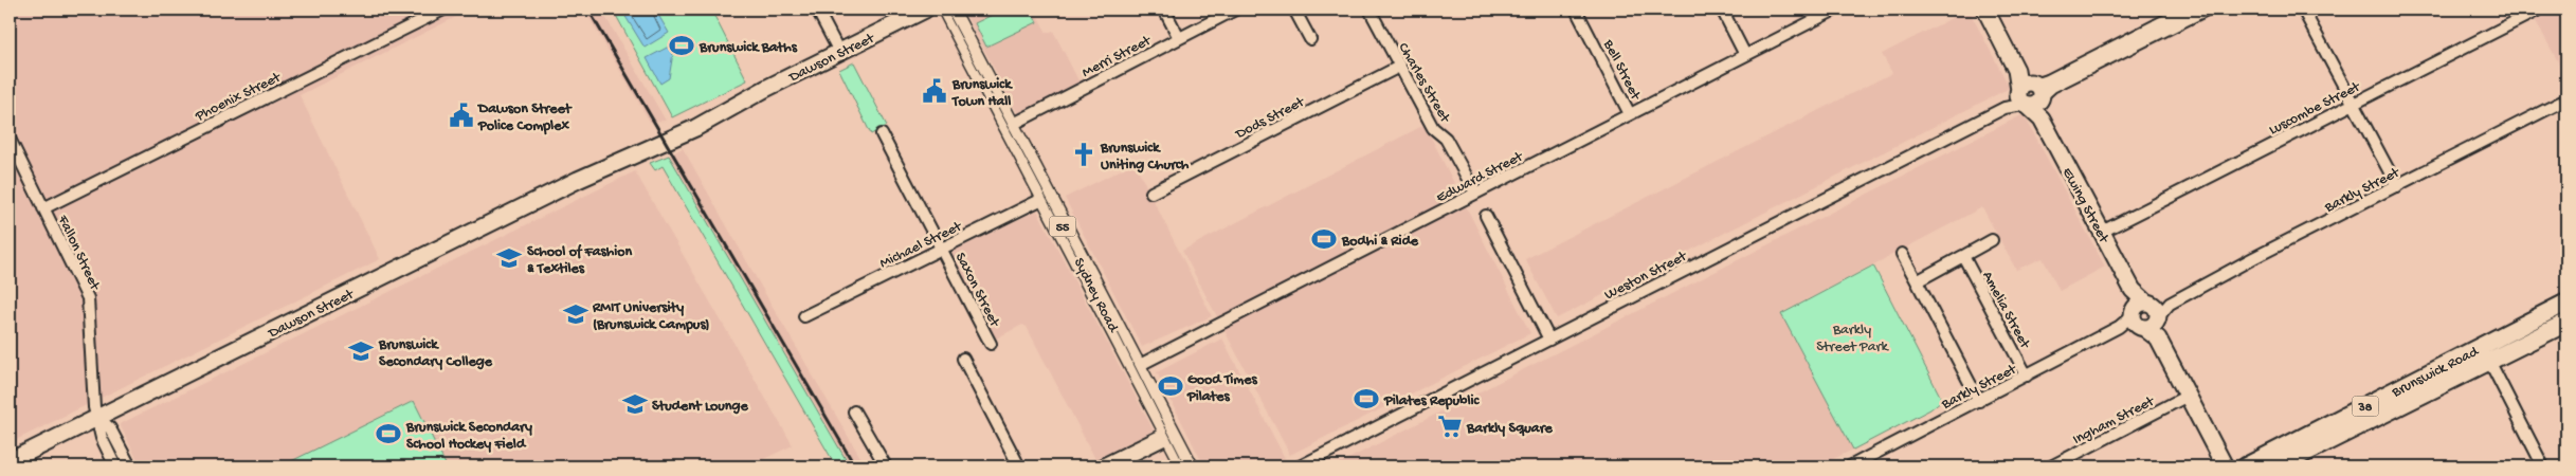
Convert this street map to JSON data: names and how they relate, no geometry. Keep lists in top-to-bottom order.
{
  "streets": {
    "highway": ["55", "Sydney Road"],
    "main road": ["Brunswick Road", "38"],
    "street": [
      "Merri Street",
      "Dawson Street",
      "Bell Street",
      "Charles Street",
      "Phoenix Street",
      "Luscombe Street",
      "Dods Street",
      "Edward Street",
      "Barkly Street",
      "Ewing Street",
      "Michael Street",
      "Fallon Street",
      "Weston Street",
      "Saxon Street",
      "Amelia Street",
      "Ingham Street"
    ]
  },
  "crossings": [
    ["Merri Street", "Sydney Road"],
    ["Dawson Street", "Fallon Street"],
    ["Bell Street", "Edward Street"],
    ["Charles Street", "Dods Street"],
    ["Charles Street", "Edward Street"],
    ["Phoenix Street", "Fallon Street"],
    ["Luscombe Street", "Ewing Street"],
    ["Edward Street", "Sydney Road"],
    ["Barkly Street", "Ewing Street"],
    ["Barkly Street", "Amelia Street"],
    ["Ewing Street", "Weston Street"],
    ["Michael Street", "Saxon Street"],
    ["Michael Street", "Sydney Road"]
  ],
  "parks": ["Barkly Street Park"],
  "places": {
    "sports": [
      "Brunswick Baths",
      "Bodhi & Ride",
      "Good Times Pilates",
      "Pilates Republic",
      "Brunswick Secondary School Hockey Field"
    ],
    "public building": ["Brunswick Town Hall", "Dawson Street Police Complex"],
    "church": ["Brunswick Uniting Church"],
    "school or university": [
      "School of Fashion & Textiles",
      "RMIT University (Brunswick Campus)",
      "Brunswick Secondary College",
      "Student Lounge"
    ],
    "supermarket": ["Barkly Square"]
  }
}
